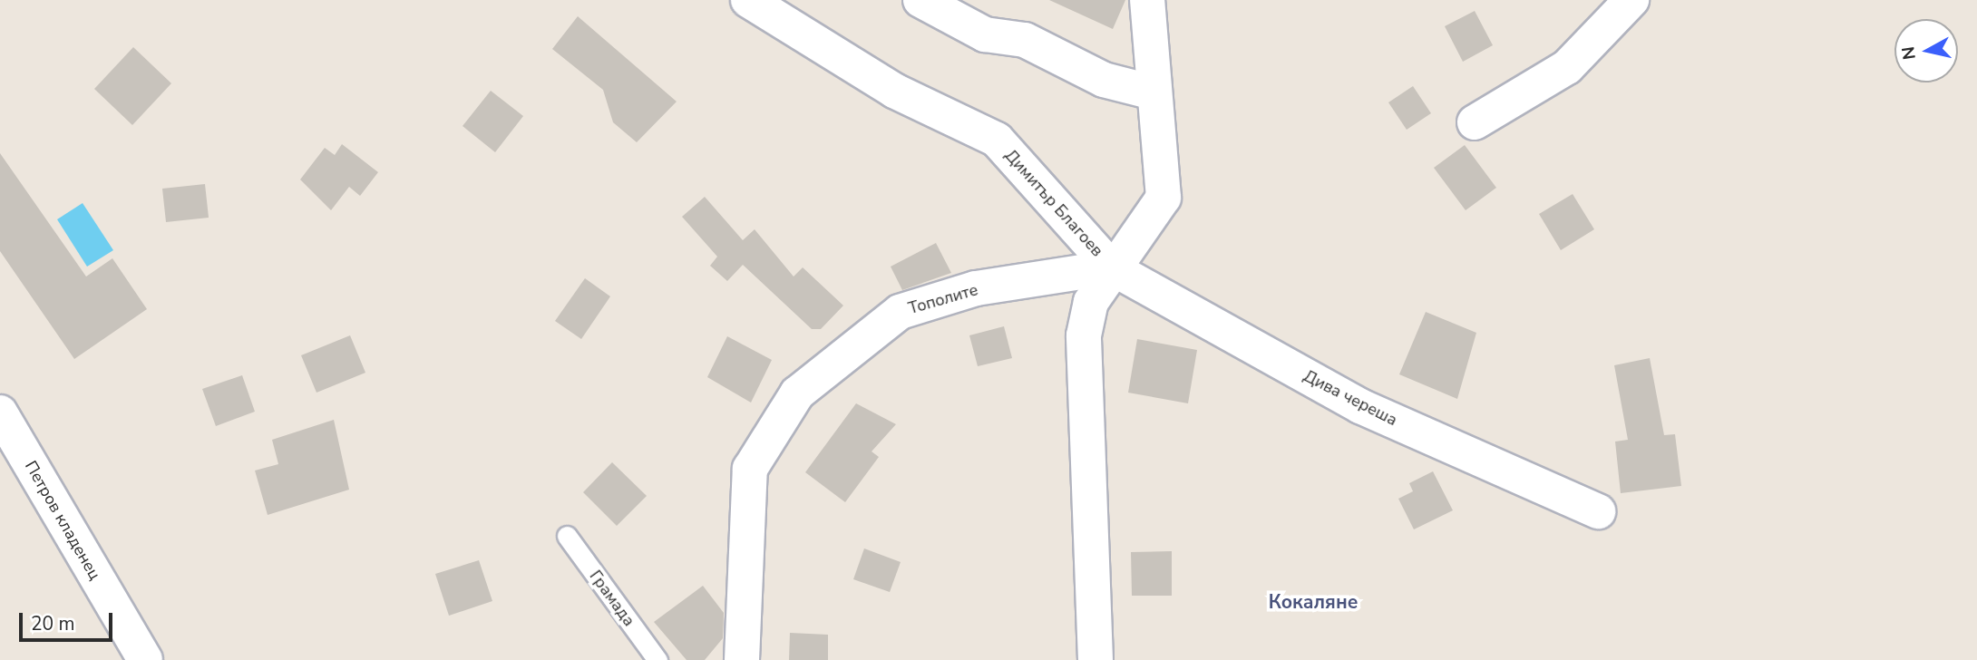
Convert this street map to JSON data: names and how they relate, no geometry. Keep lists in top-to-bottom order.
{
  "streets": {
    "street": [
      "Димитър Благоев",
      "Тополите",
      "Дива череша",
      "Петров кладенец"
    ],
    "lane": ["Грамада"]
  },
  "crossings": [
    ["Димитър Благоев", "Тополите"],
    ["Димитър Благоев", "Дива череша"],
    ["Тополите", "Дива череша"]
  ],
  "districts": ["Кокаляне"],
  "scale_bar": "20 m",
  "north": "left"
}
